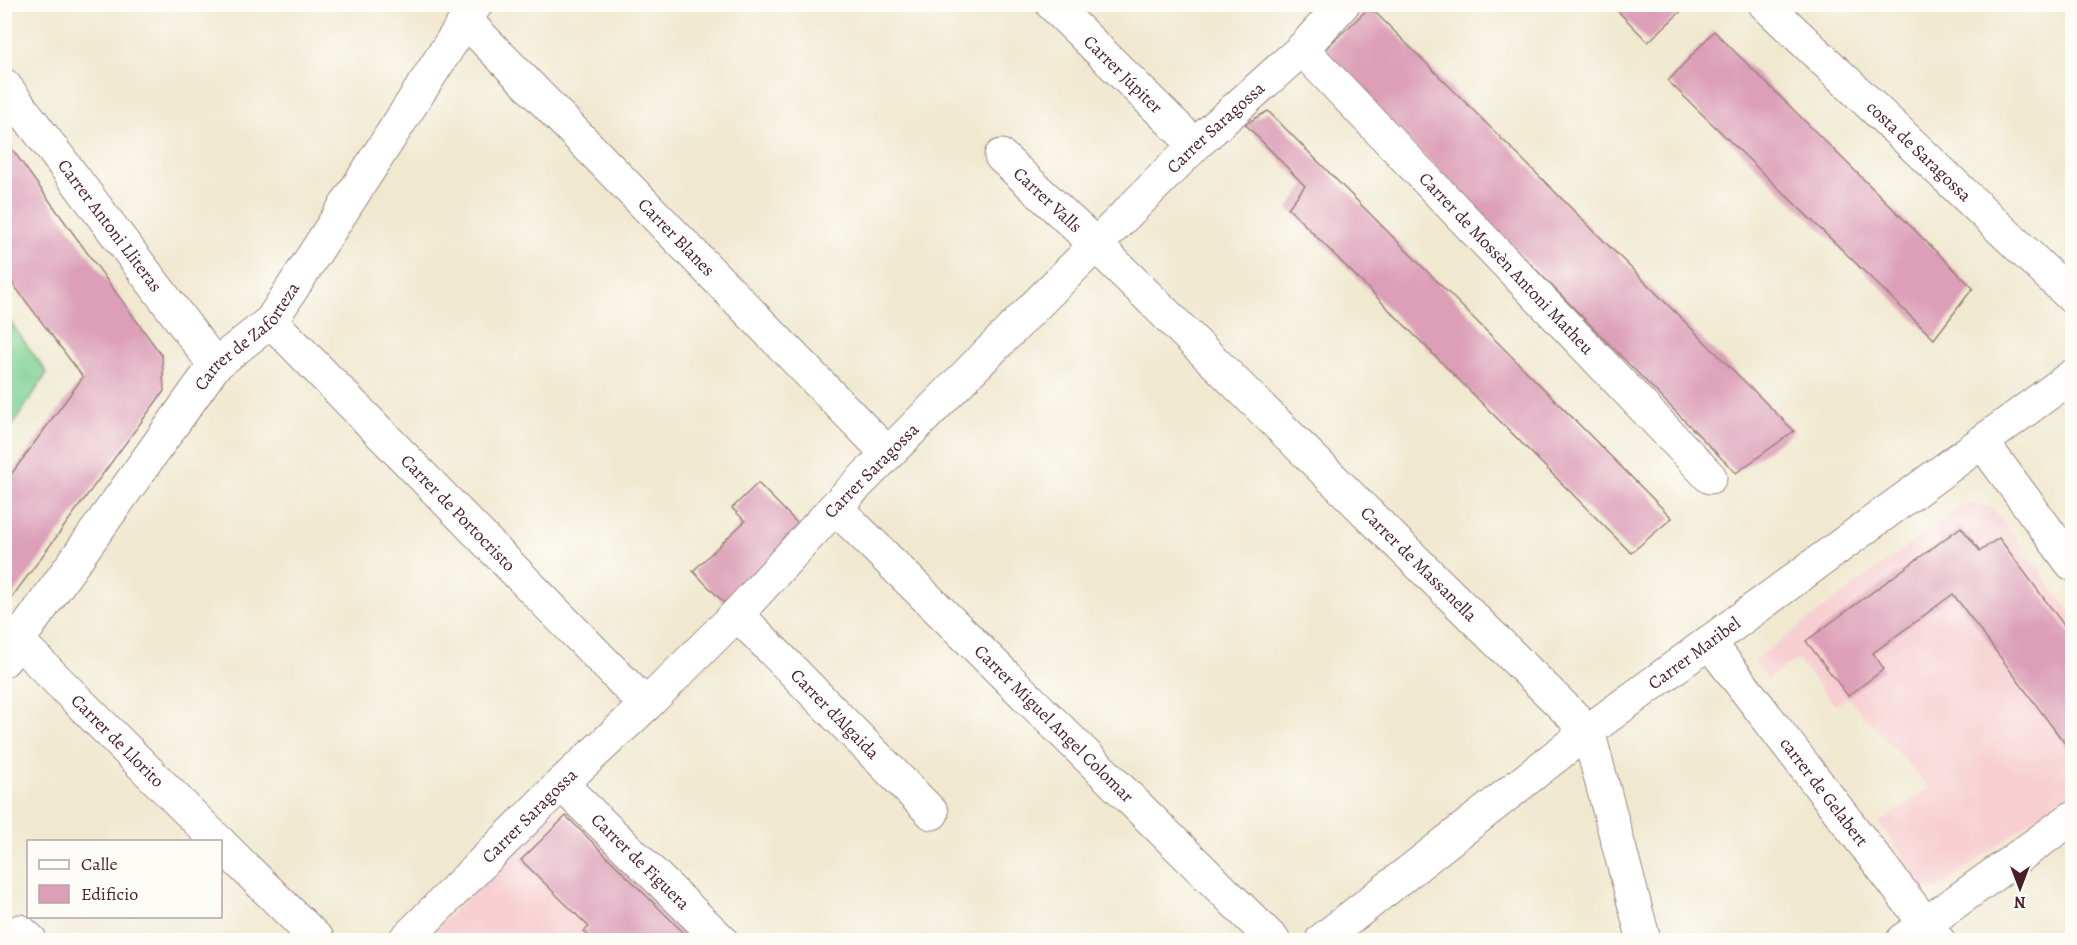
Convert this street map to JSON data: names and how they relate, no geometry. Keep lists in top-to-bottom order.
{
  "streets": {
    "street": [
      "Carrer Júpiter",
      "Carrer Saragossa",
      "costa de Saragossa",
      "Carrer Valls",
      "Carrer Antoni Lliteras",
      "Carrer Blanes",
      "Carrer de Mossèn Antoni Matheu",
      "Carrer de Zaforteza",
      "Carrer de Portocristo",
      "Carrer de Massanella",
      "Carrer Maribel",
      "Carrer d'Algaida",
      "Carrer Miguel Angel Colomar",
      "Carrer de Llorito",
      "carrer de Gelabert",
      "Carrer de Figuera"
    ]
  },
  "crossings": [
    ["Carrer Júpiter", "Carrer Saragossa"],
    ["Carrer Saragossa", "Carrer Valls"],
    ["Carrer Saragossa", "Carrer Blanes"],
    ["Carrer Saragossa", "Carrer de Mossèn Antoni Matheu"],
    ["Carrer Saragossa", "Carrer de Portocristo"],
    ["Carrer Saragossa", "Carrer de Massanella"],
    ["Carrer Saragossa", "Carrer d'Algaida"],
    ["Carrer Saragossa", "Carrer Miguel Angel Colomar"],
    ["Carrer Saragossa", "Carrer de Figuera"],
    ["Carrer Valls", "Carrer de Massanella"],
    ["Carrer Antoni Lliteras", "Carrer de Zaforteza"],
    ["Carrer Blanes", "Carrer de Zaforteza"],
    ["Carrer de Zaforteza", "Carrer de Portocristo"],
    ["Carrer de Zaforteza", "Carrer de Llorito"],
    ["Carrer de Massanella", "Carrer Maribel"],
    ["Carrer Maribel", "carrer de Gelabert"]
  ],
  "legend": ["Calle", "Edificio"],
  "north": "bottom"
}
